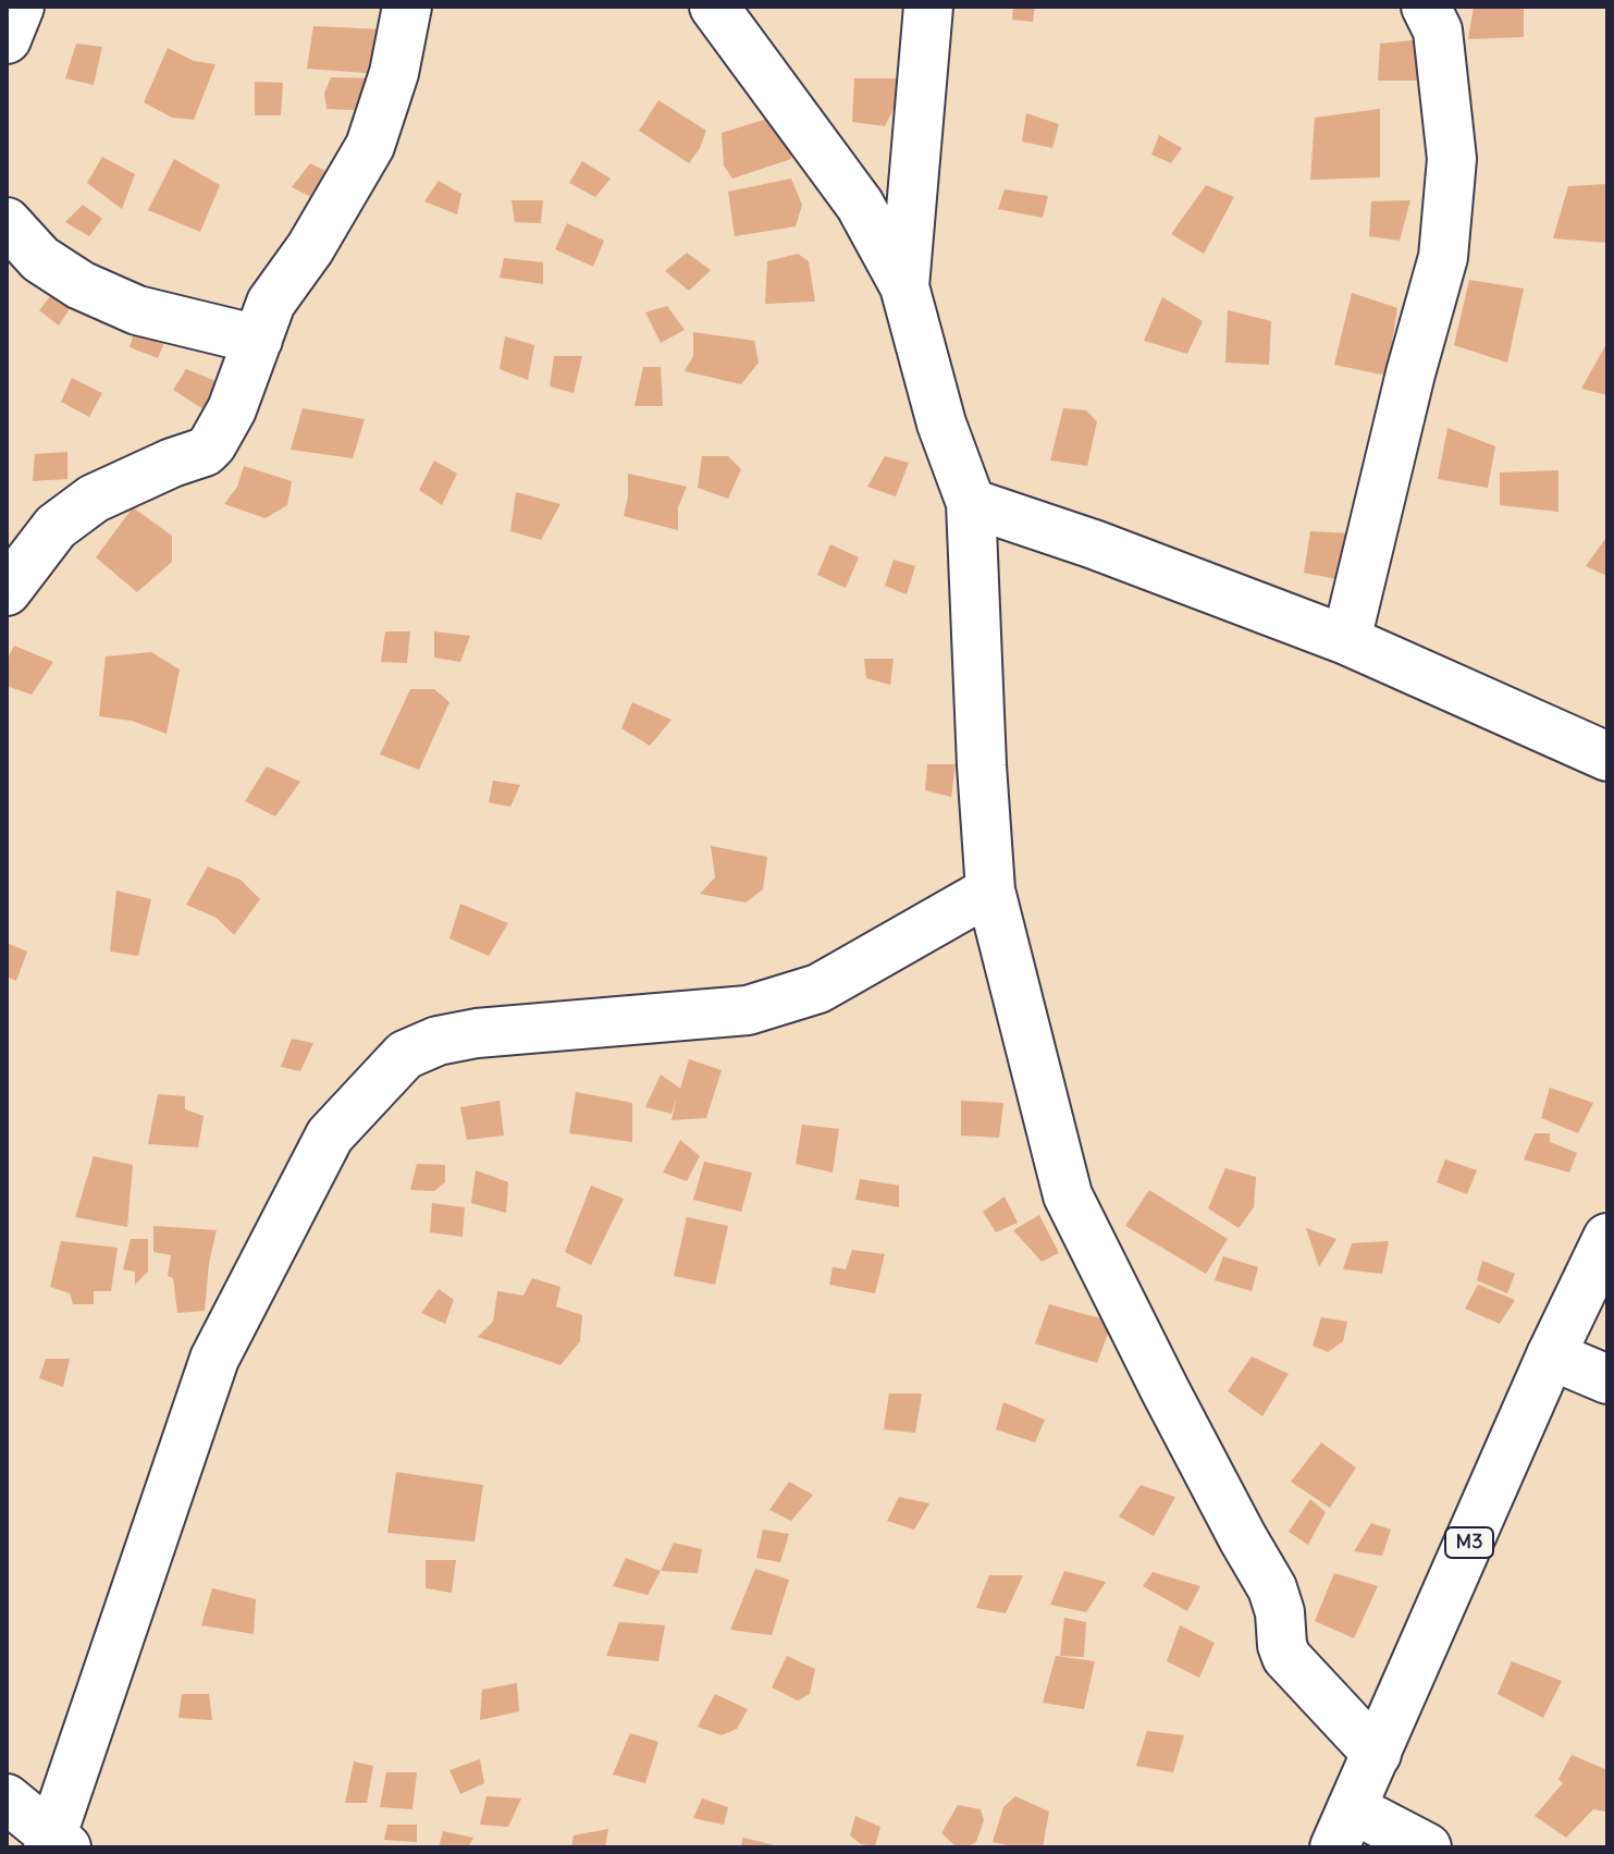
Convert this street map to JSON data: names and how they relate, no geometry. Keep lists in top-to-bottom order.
{
  "streets": {
    "street": ["M3"]
  }
}
